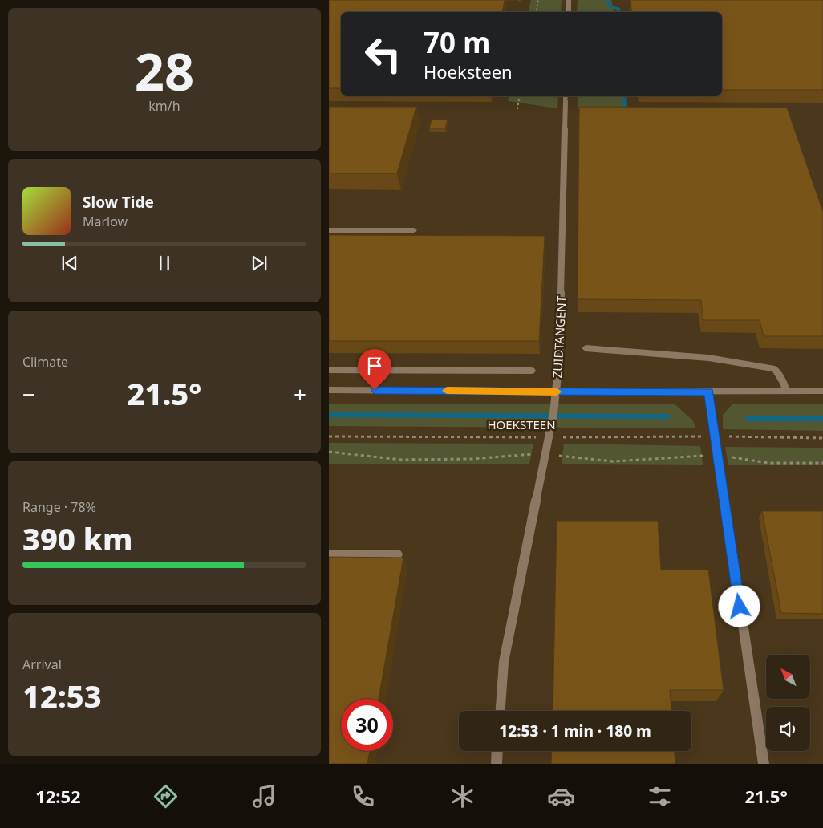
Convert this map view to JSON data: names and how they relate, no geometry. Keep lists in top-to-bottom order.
{
  "streets": {
    "street": ["ZUIDTANGENT"],
    "path": ["HOEKSTEEN"]
  },
  "north": "top left",
  "page": {
    "tile": [
      ["28", "km/h"],
      "Climate",
      ["Range · 78%", "390 km"],
      ["Arrival", "12:53"]
    ],
    "turn": ["70 m", "Hoeksteen"],
    "song": ["Slow Tide", "Marlow"],
    "heat": ["−", "21.5°", "+"],
    "limit": "30",
    "trip": "12:53 · 1 min · 180 m",
    "tabs": ["12:52", "21.5°"]
  }
}
